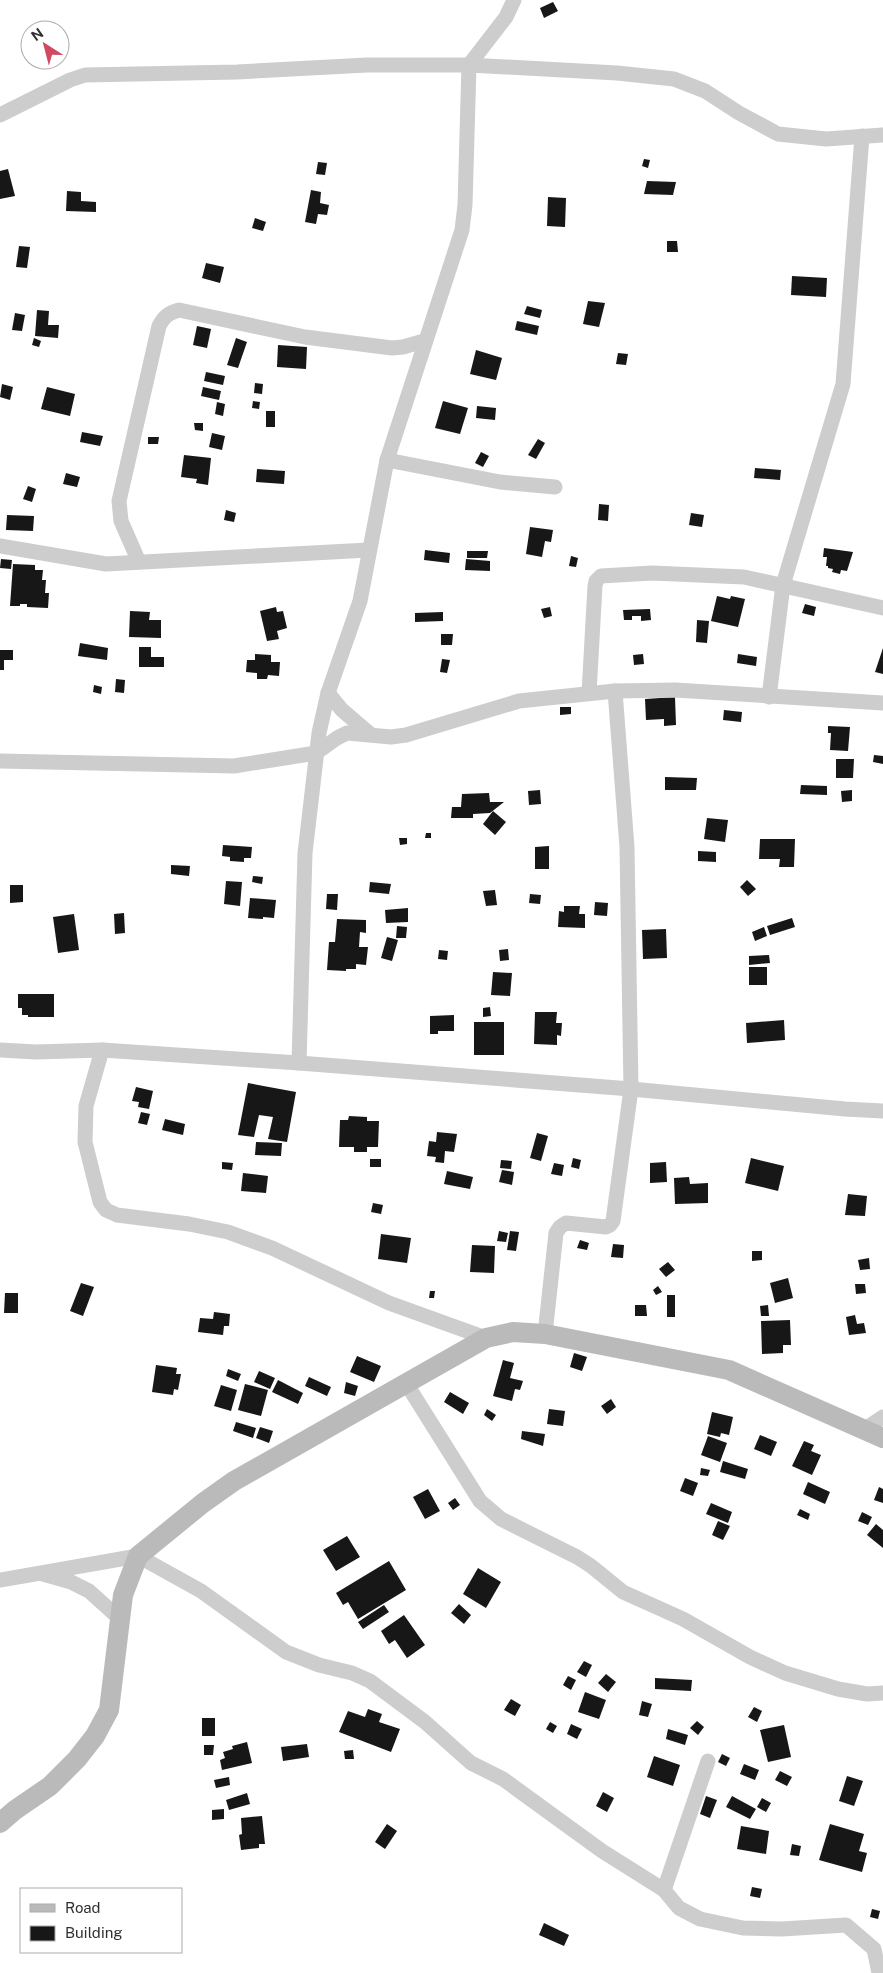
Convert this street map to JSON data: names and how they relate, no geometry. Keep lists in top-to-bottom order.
{
  "legend": ["Road", "Building"],
  "north": "top left"
}
